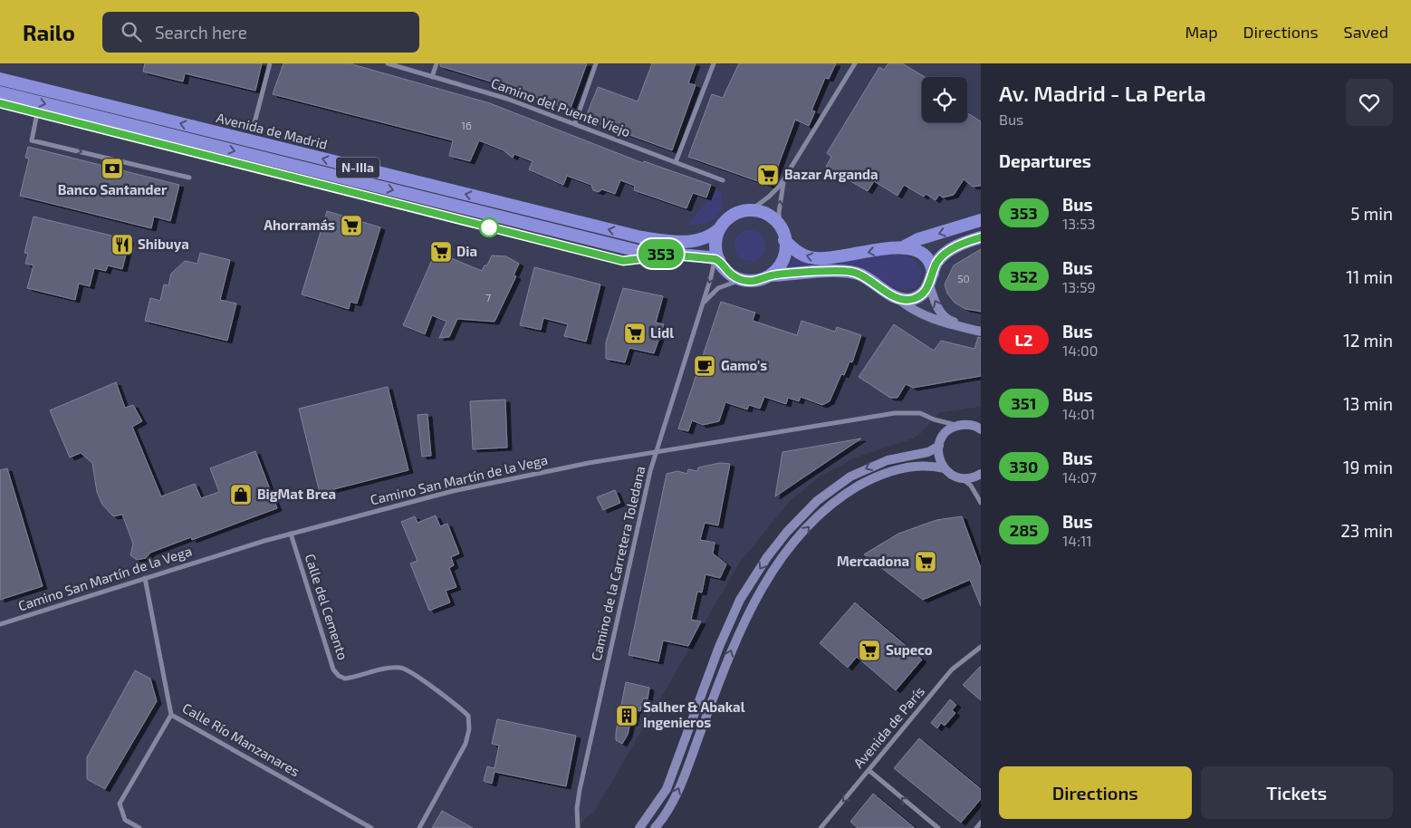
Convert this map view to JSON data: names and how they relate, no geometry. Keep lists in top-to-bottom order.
{
  "streets": {
    "highway": ["Avenida de Madrid", "N-IIIa"],
    "street": [
      "Camino del Puente Viejo",
      "Camino San Martín de la Vega",
      "Camino de la Carretera Toledana",
      "Calle del Cemento",
      "Avenida de París",
      "Calle Río Manzanares"
    ]
  },
  "crossings": [
    ["Avenida de Madrid", "N-IIIa"],
    ["Avenida de Madrid", "Camino de la Carretera Toledana"],
    ["N-IIIa", "Camino de la Carretera Toledana"],
    ["Camino San Martín de la Vega", "Camino de la Carretera Toledana"],
    ["Camino San Martín de la Vega", "Calle del Cemento"],
    ["Camino San Martín de la Vega", "Calle Río Manzanares"]
  ],
  "places": {
    "bank": ["Banco Santander"],
    "supermarket": [
      "Bazar Arganda",
      "Ahorramás",
      "Dia",
      "Lidl",
      "Mercadona",
      "Supeco"
    ],
    "restaurant": ["Shibuya"],
    "cafe": ["Gamo's"],
    "shop": ["BigMat Brea"],
    "building": ["Salher & Abakal Ingenieros"]
  },
  "lines": ["bus line 353"],
  "house_numbers": ["16", "50", "7"],
  "page": {
    "header": "Railo",
    "search": "Search here",
    "nav": ["Map", "Directions", "Saved"],
    "on_map": "353",
    "heading": [
      ["Av. Madrid - La Perla", "Bus"],
      "Departures"
    ],
    "list": [
      {
        "mark": "353",
        "name": "Bus",
        "note": "13:53",
        "value": "5 min"
      },
      {
        "mark": "352",
        "name": "Bus",
        "note": "13:59",
        "value": "11 min"
      },
      {
        "mark": "L2",
        "name": "Bus",
        "note": "14:00",
        "value": "12 min"
      },
      {
        "mark": "351",
        "name": "Bus",
        "note": "14:01",
        "value": "13 min"
      },
      {
        "mark": "330",
        "name": "Bus",
        "note": "14:07",
        "value": "19 min"
      },
      {
        "mark": "285",
        "name": "Bus",
        "note": "14:11",
        "value": "23 min"
      }
    ],
    "buttons": ["Directions", "Tickets"]
  }
}
